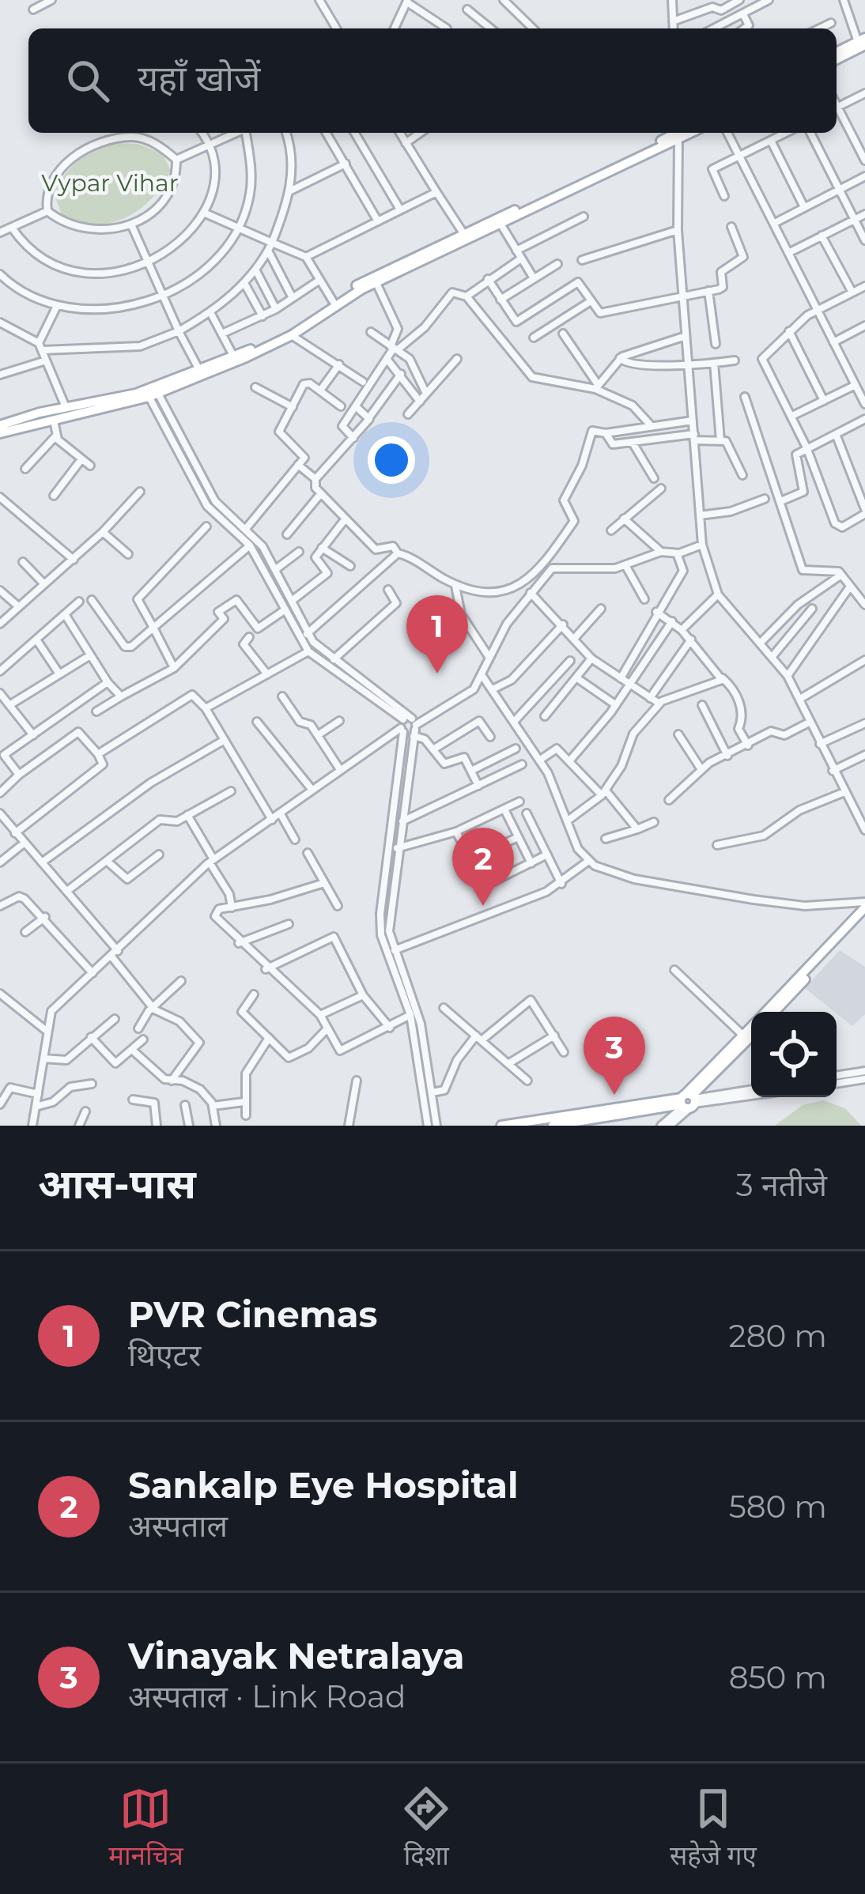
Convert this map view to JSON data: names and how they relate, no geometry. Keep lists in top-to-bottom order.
{
  "parks": ["Vypar Vihar"],
  "page": {
    "search": "यहाँ खोजें",
    "pins": ["1", "2", "3"],
    "heading": ["आस-पास", "3 नतीजे"],
    "list": [
      {
        "mark": "1",
        "name": "PVR Cinemas",
        "note": "थिएटर",
        "value": "280 m"
      },
      {
        "mark": "2",
        "name": "Sankalp Eye Hospital",
        "note": "अस्पताल",
        "value": "580 m"
      },
      {
        "mark": "3",
        "name": "Vinayak Netralaya",
        "note": "अस्पताल · Link Road",
        "value": "850 m"
      }
    ],
    "nav": ["मानचित्र", "दिशा", "सहेजे गए"]
  }
}
